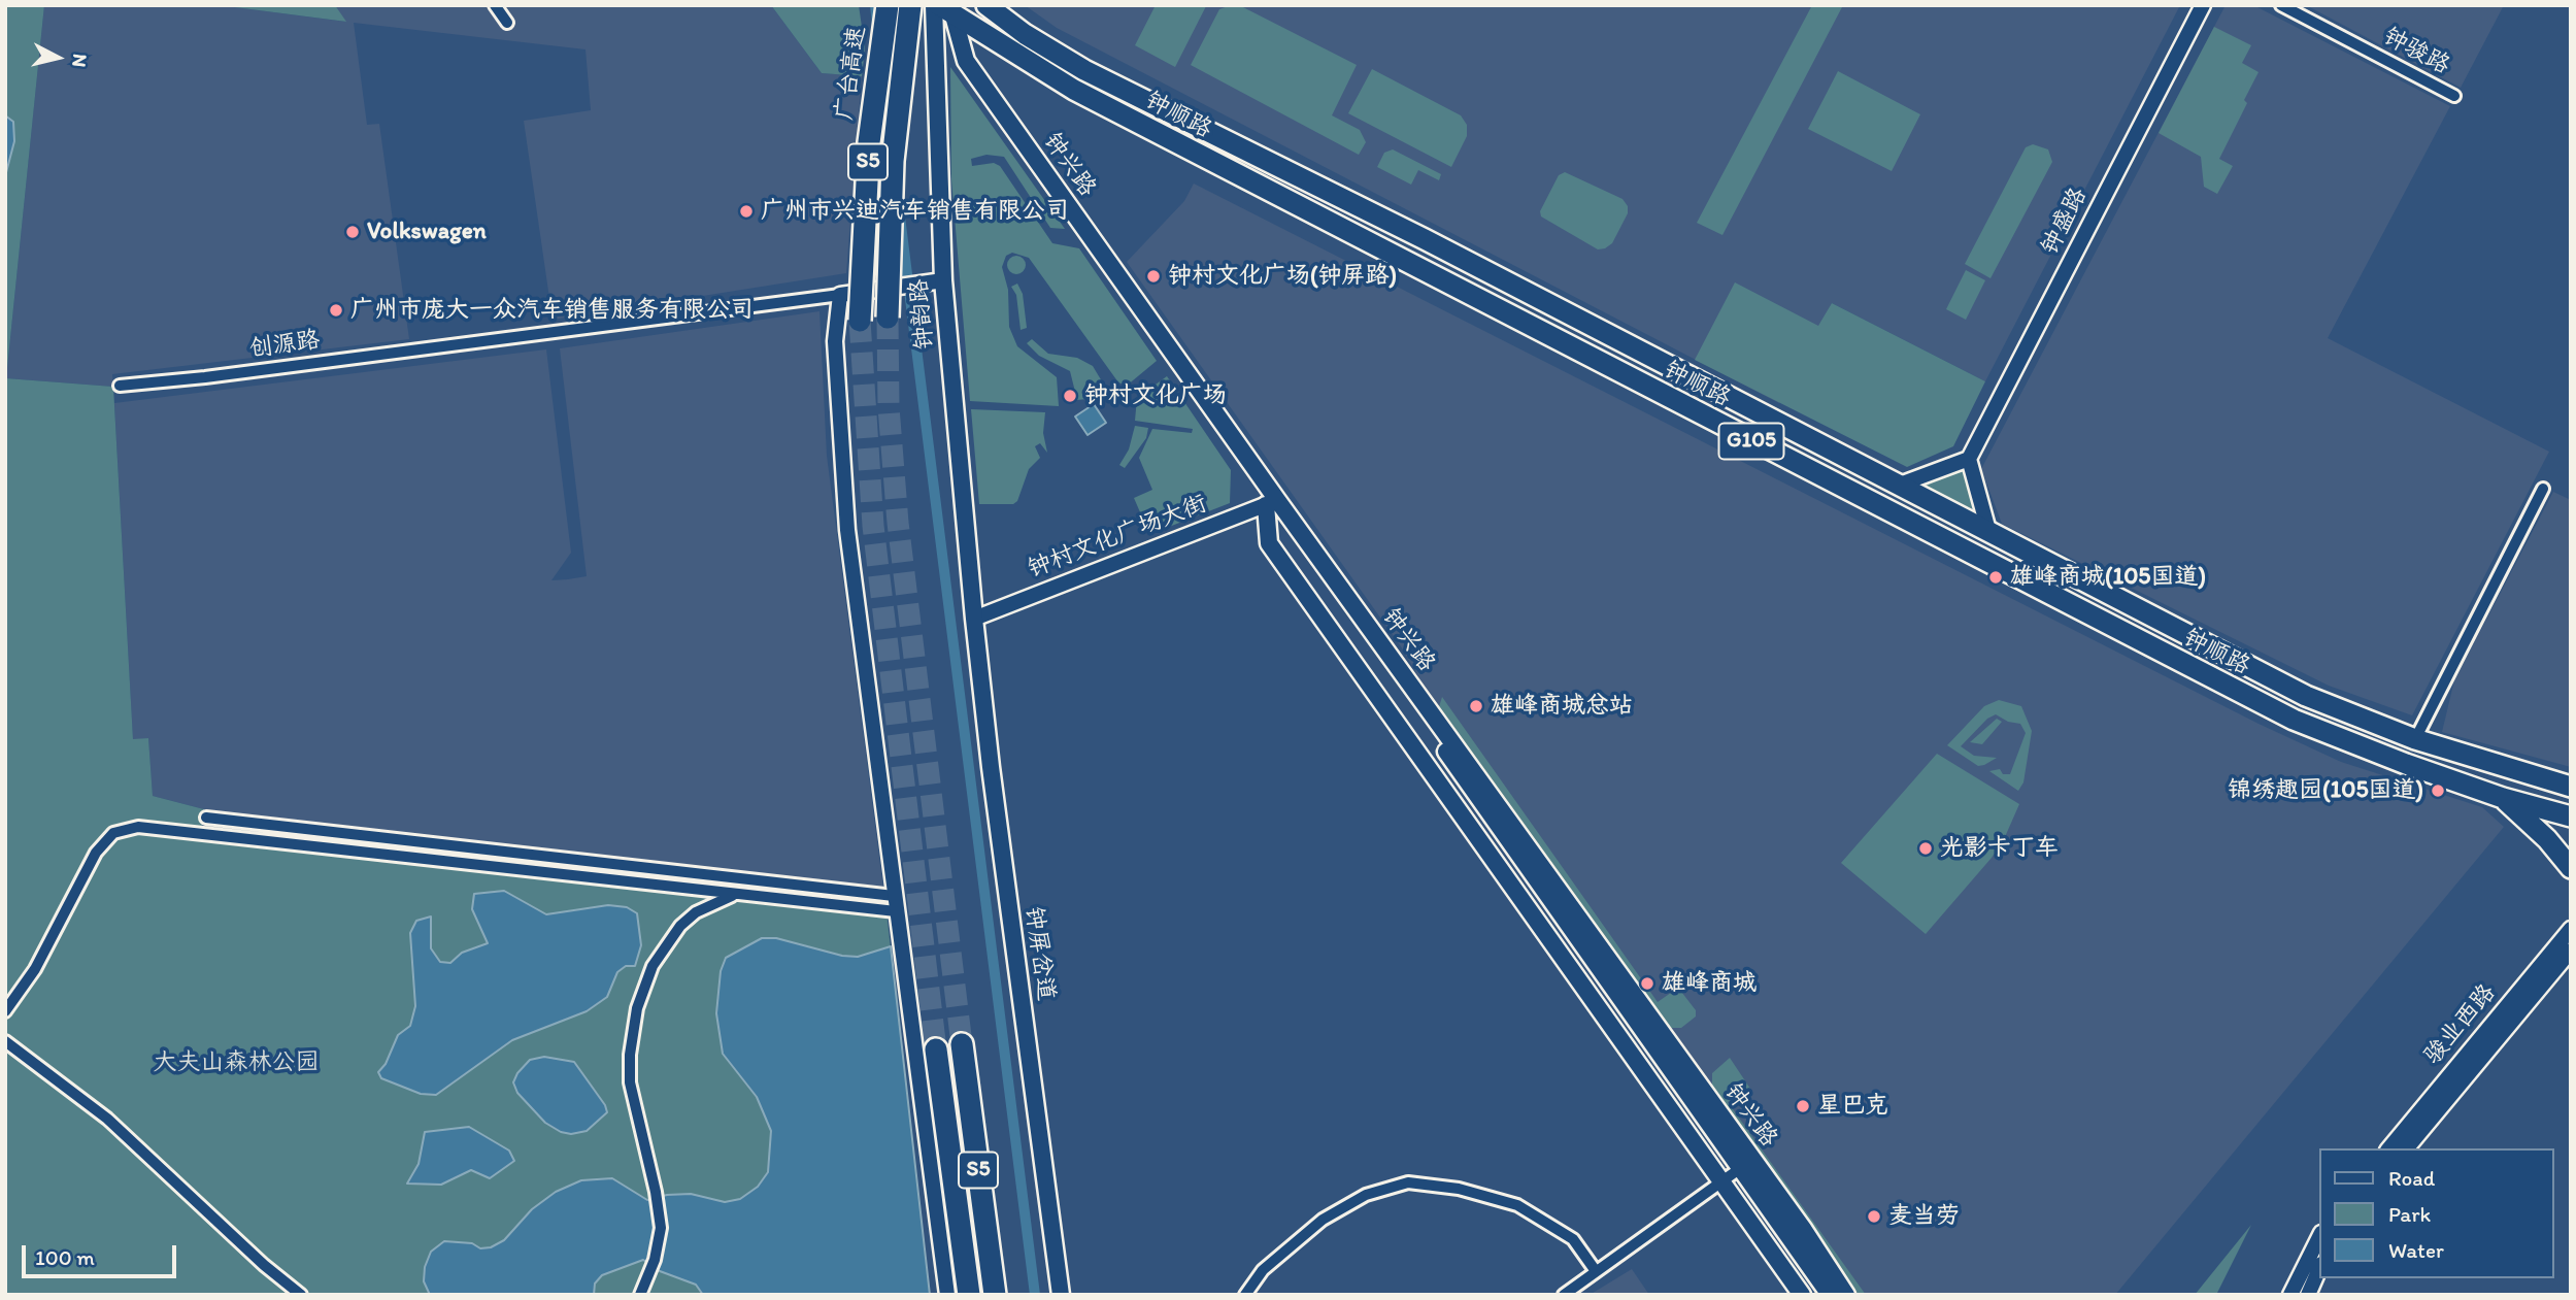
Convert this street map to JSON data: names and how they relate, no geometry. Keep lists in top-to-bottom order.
{
  "streets": {
    "highway": [
      "广台高速",
      "钟顺路",
      "S5",
      "G105"
    ],
    "main road": ["钟兴路", "钟韵路", "钟屏岔道"],
    "street": [
      "钟骏路",
      "钟盛路",
      "创源路",
      "钟村文化广场大街",
      "骏业西路"
    ]
  },
  "crossings": [
    ["钟顺路", "钟兴路"],
    ["钟顺路", "钟韵路"],
    ["钟兴路", "钟韵路"],
    ["钟兴路", "钟村文化广场大街"],
    ["钟韵路", "钟村文化广场大街"],
    ["钟韵路", "钟屏岔道"],
    ["钟村文化广场大街", "钟屏岔道"]
  ],
  "parks": ["大夫山森林公园"],
  "places": [
    "广州市兴迪汽车销售有限公司",
    "Volkswagen",
    "钟村文化广场(钟屏路)",
    "广州市庞大一众汽车销售服务有限公司",
    "钟村文化广场",
    "雄峰商城(105国道)",
    "雄峰商城总站",
    "锦绣趣园(105国道)",
    "光影卡丁车",
    "雄峰商城",
    "星巴克",
    "麦当劳"
  ],
  "legend": ["Road", "Park", "Water"],
  "scale_bar": "100 m",
  "north": "right"
}
